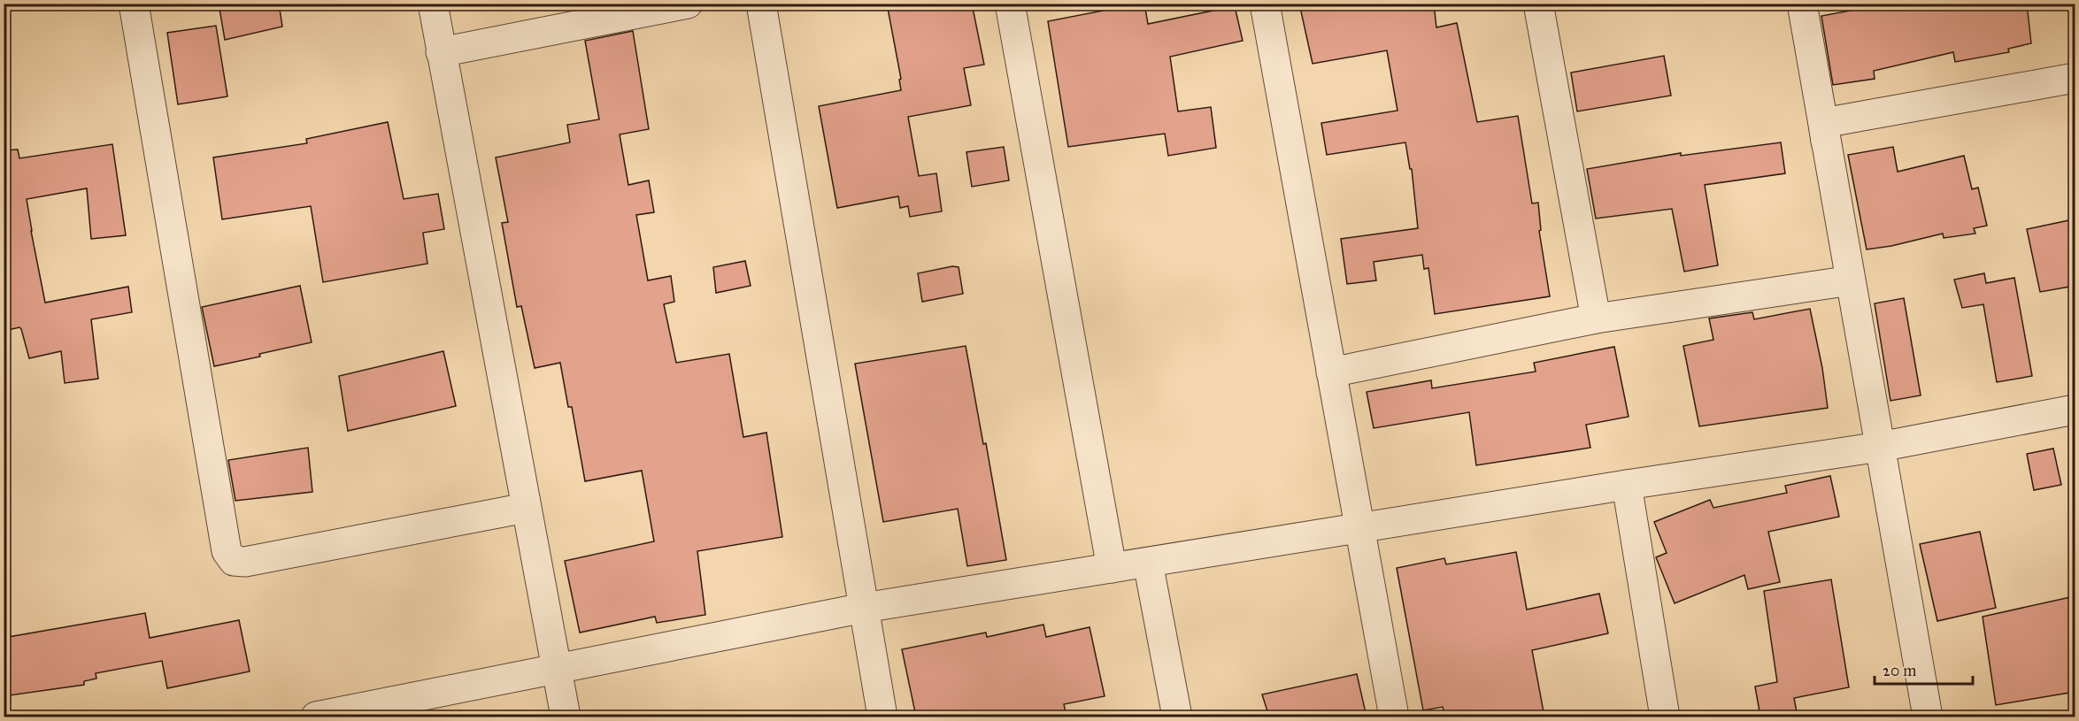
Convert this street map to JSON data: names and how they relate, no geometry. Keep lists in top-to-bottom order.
{
  "scale_bar": "20 m"
}
